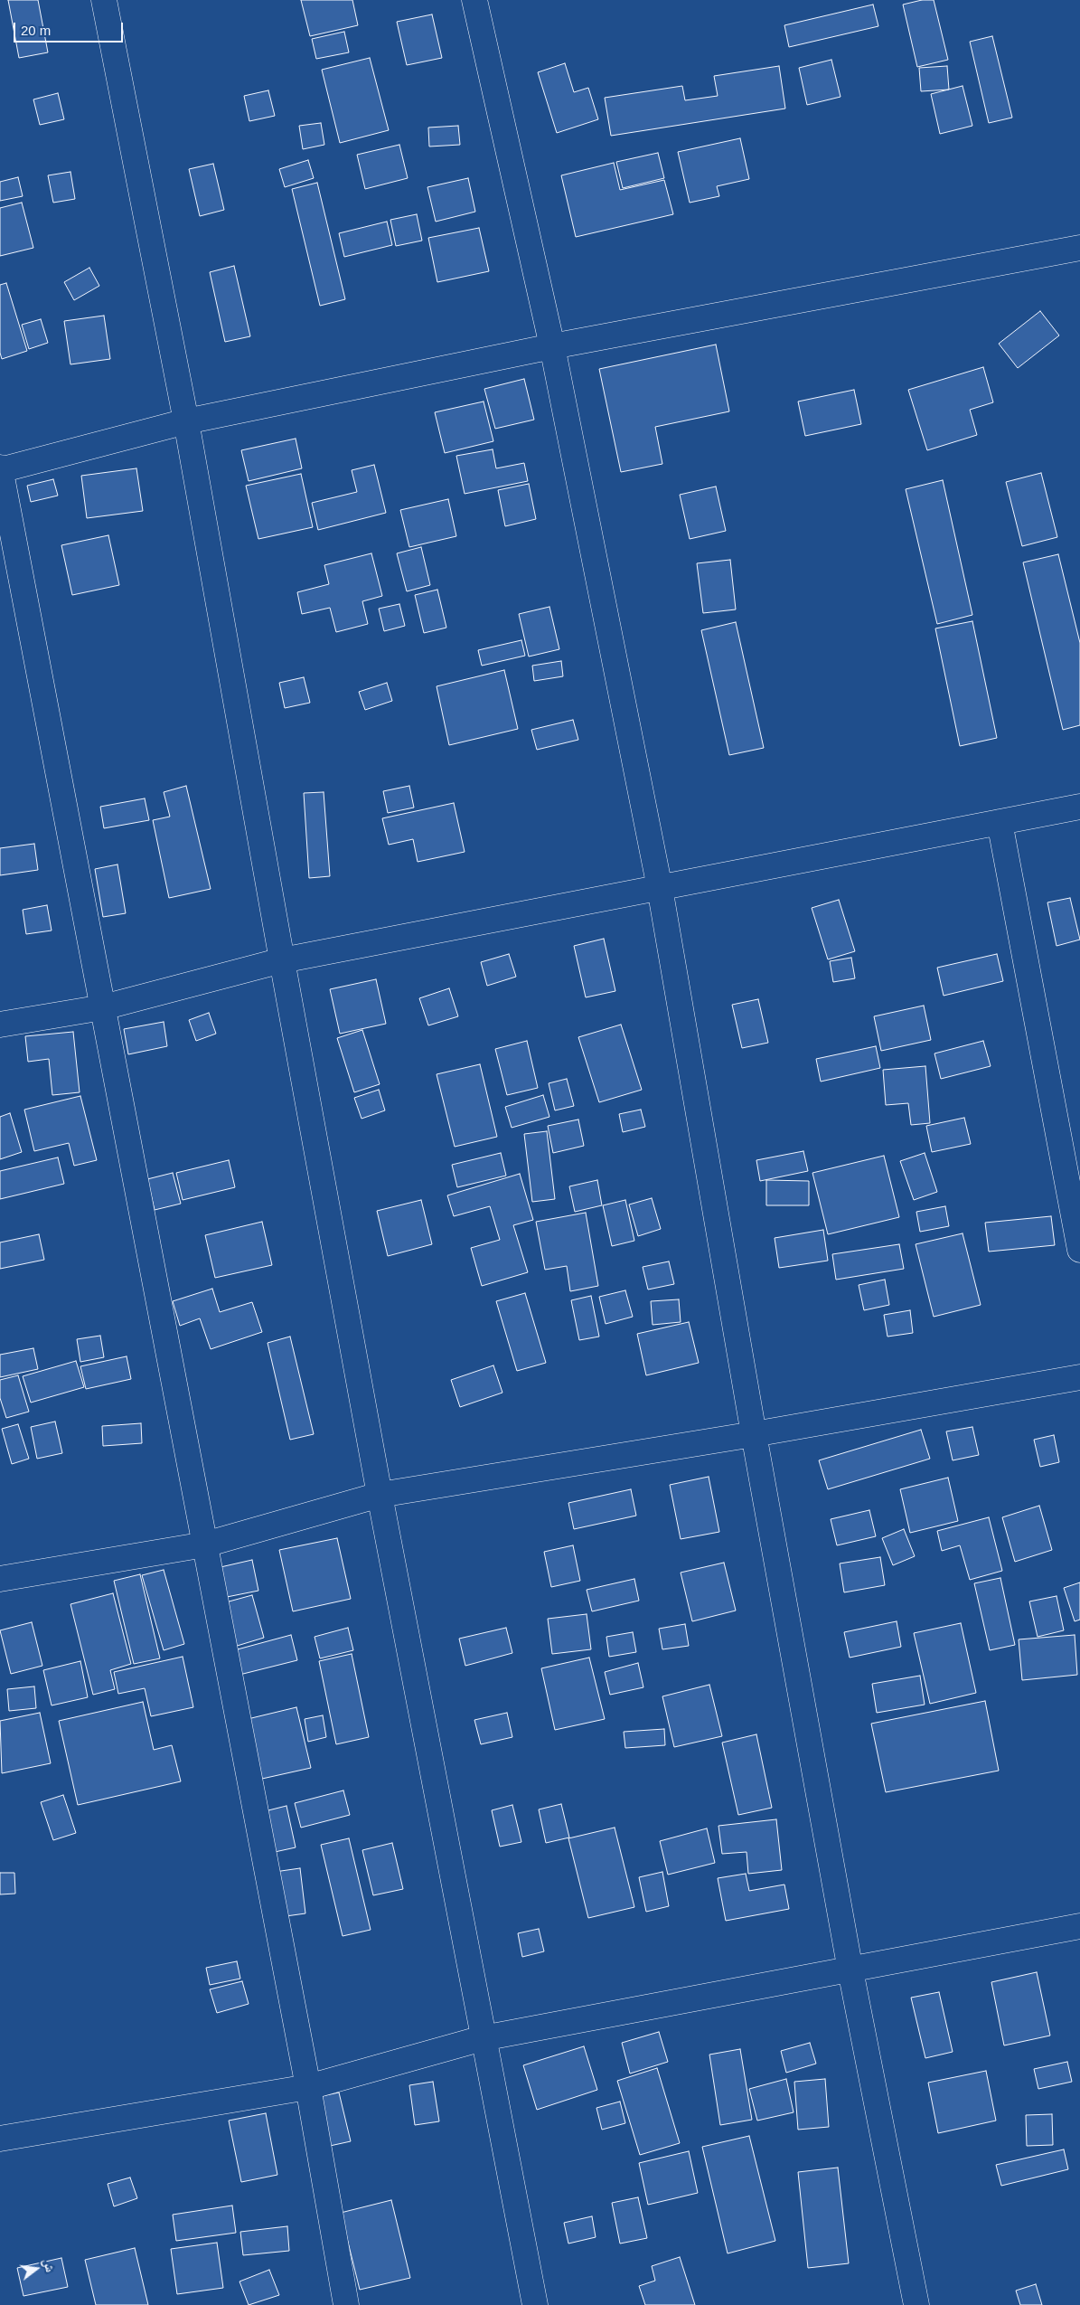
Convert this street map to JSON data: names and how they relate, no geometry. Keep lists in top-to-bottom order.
{
  "scale_bar": "20 m",
  "north": "right"
}
